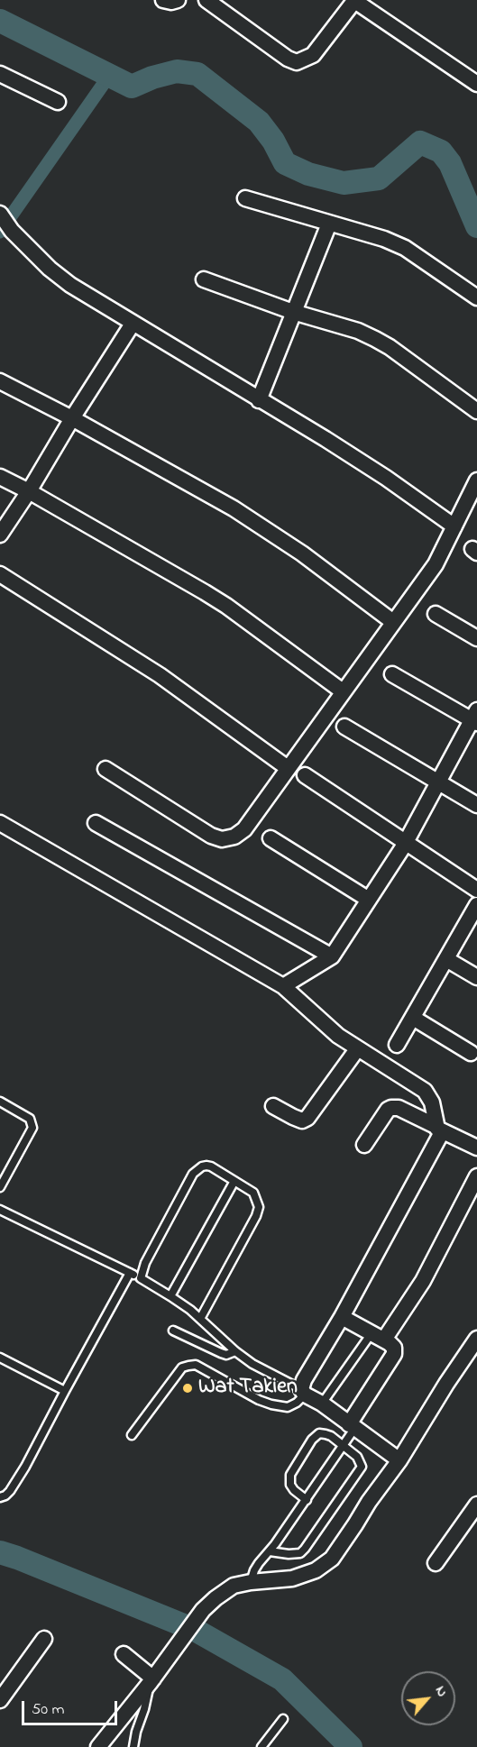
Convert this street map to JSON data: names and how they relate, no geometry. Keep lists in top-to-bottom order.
{
  "places": ["Wat Takien"],
  "scale_bar": "50 m",
  "north": "top right"
}
